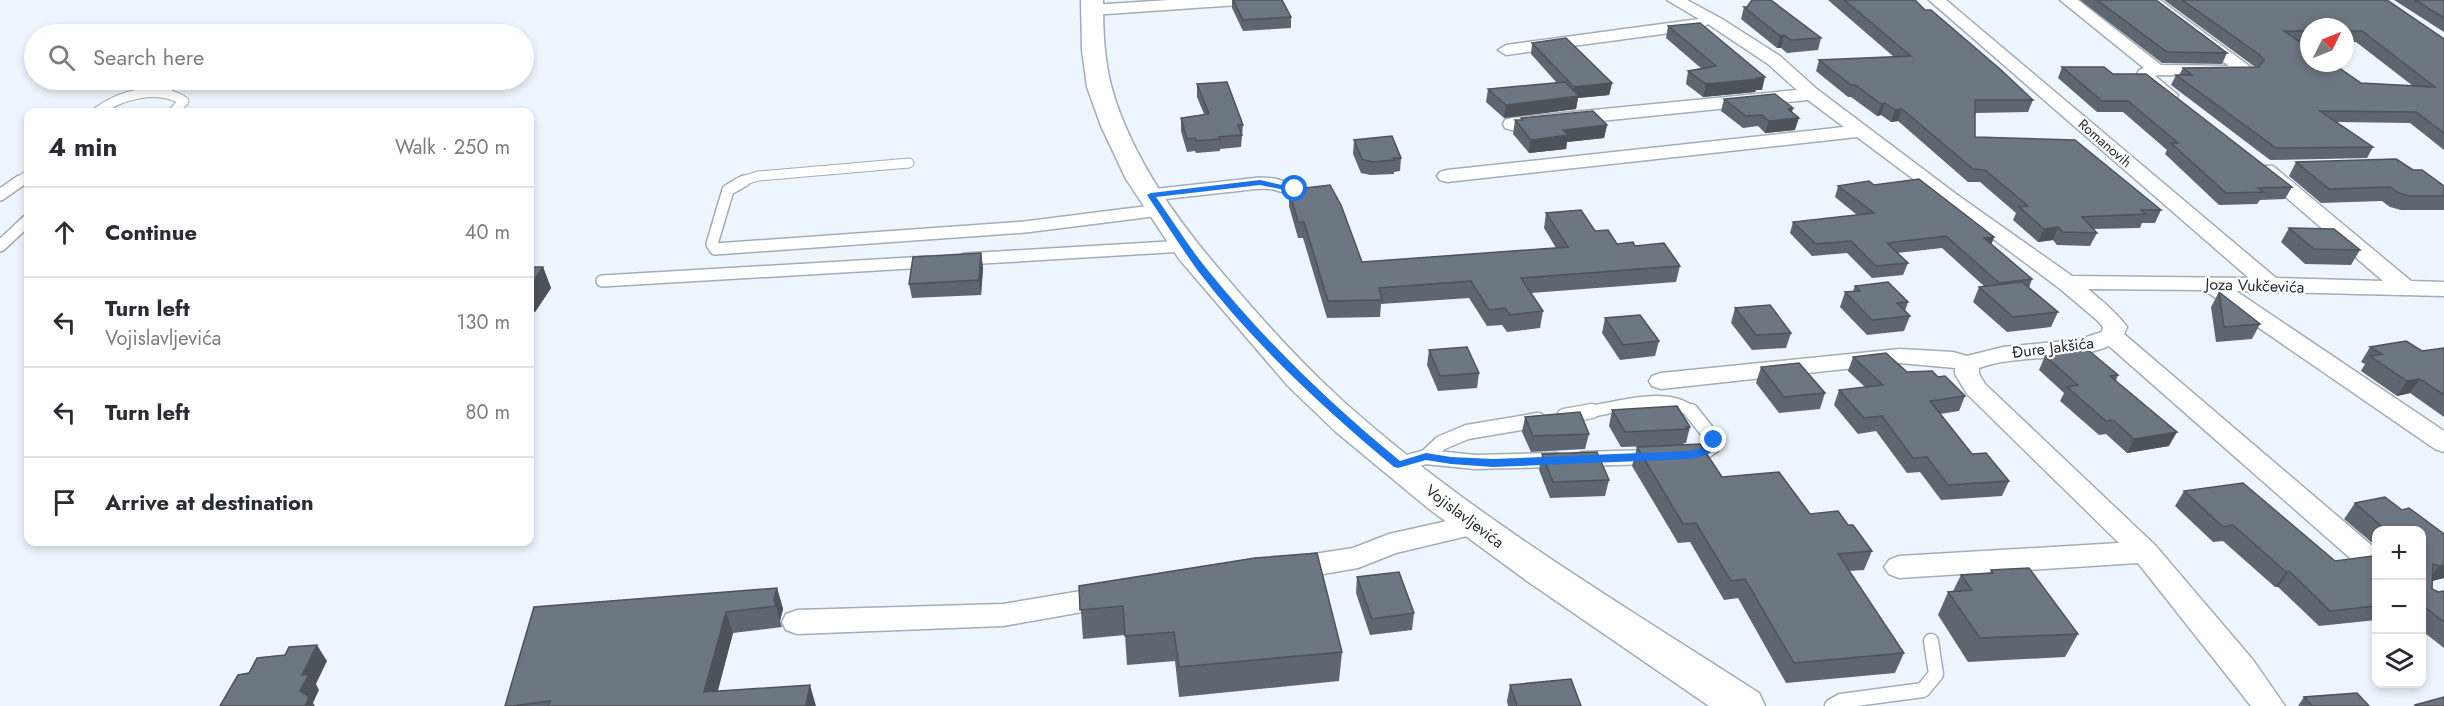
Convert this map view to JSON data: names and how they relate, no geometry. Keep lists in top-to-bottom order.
{
  "streets": {
    "main road": ["Vojislavljevića"],
    "street": ["Romanovih", "Joza Vukčevića", "Đure Jakšića"]
  },
  "crossings": [
    ["Romanovih", "Joza Vukčevića"],
    ["Joza Vukčevića", "Đure Jakšića"]
  ],
  "north": "top right",
  "page": {
    "search": "Search here",
    "heading": ["4 min", "Walk · 250 m"],
    "list": [
      ["Continue", "40 m"],
      ["Turn left", "Vojislavljevića", "130 m"],
      ["Turn left", "80 m"],
      "Arrive at destination"
    ],
    "map_buttons": ["+", "−"]
  }
}
